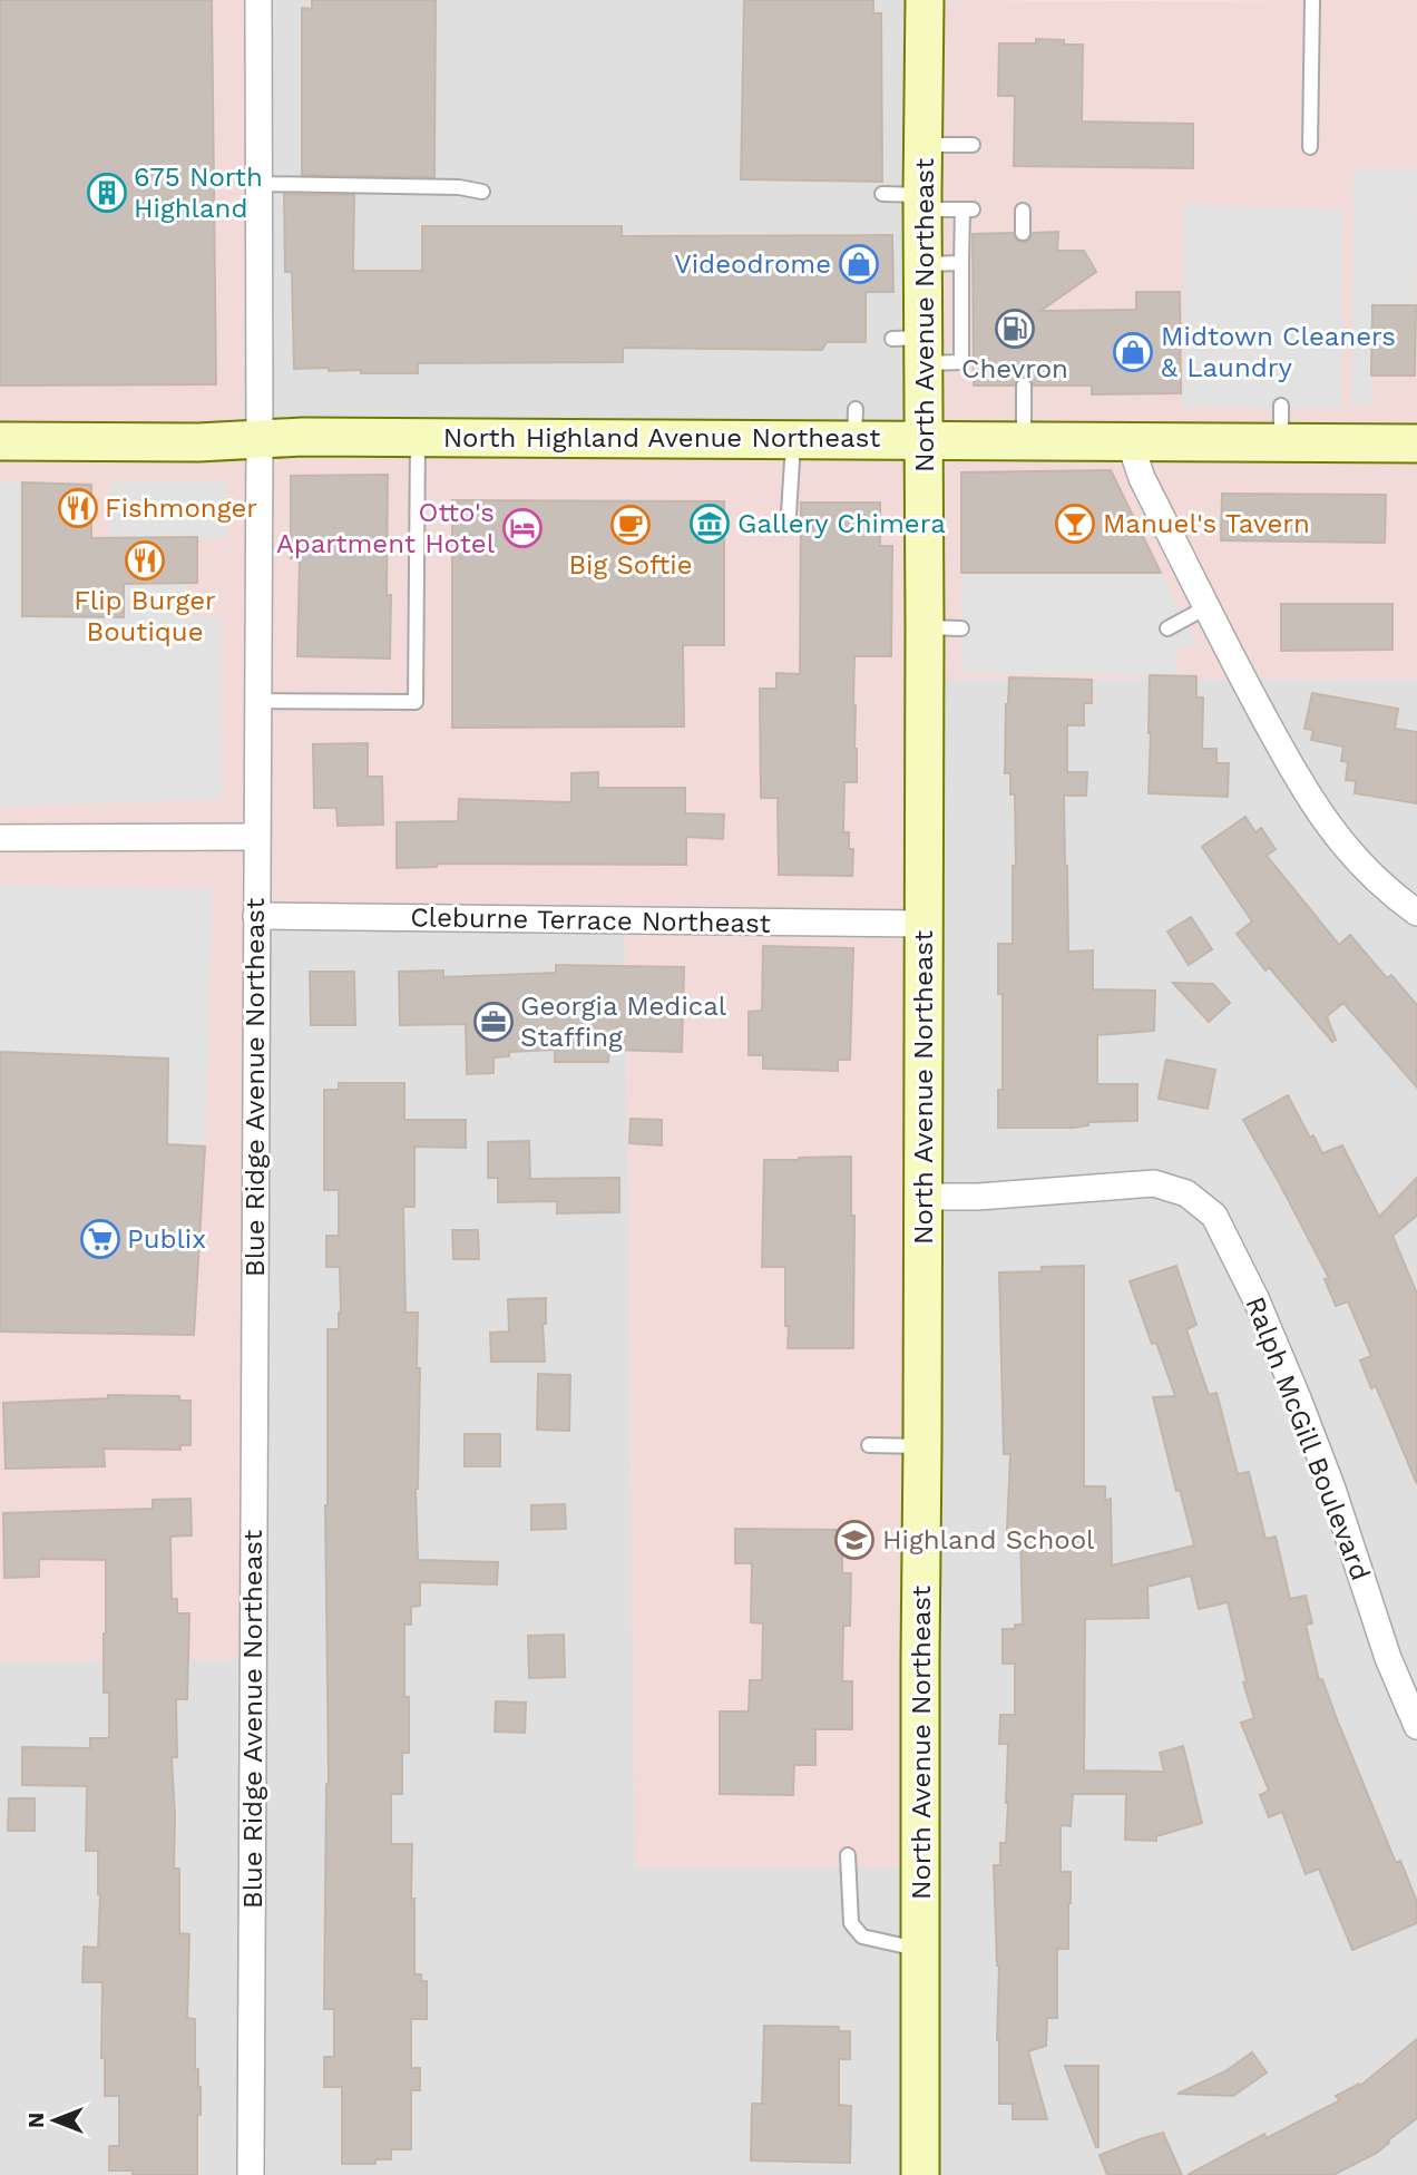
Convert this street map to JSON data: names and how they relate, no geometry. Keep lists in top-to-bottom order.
{
  "streets": {
    "main road": ["North Avenue Northeast", "North Highland Avenue Northeast"],
    "street": ["Cleburne Terrace Northeast", "Blue Ridge Avenue Northeast", "Ralph McGill Boulevard"]
  },
  "crossings": [
    ["North Avenue Northeast", "North Highland Avenue Northeast"],
    ["North Avenue Northeast", "Cleburne Terrace Northeast"],
    ["North Avenue Northeast", "Ralph McGill Boulevard"],
    ["North Highland Avenue Northeast", "Blue Ridge Avenue Northeast"],
    ["Cleburne Terrace Northeast", "Blue Ridge Avenue Northeast"]
  ],
  "places": {
    "building": ["675 North Highland"],
    "shop": ["Videodrome", "Midtown Cleaners & Laundry"],
    "fuel station": ["Chevron"],
    "restaurant": ["Fishmonger", "Flip Burger Boutique"],
    "museum": ["Gallery Chimera"],
    "bar": ["Manuel's Tavern"],
    "cafe": ["Big Softie"],
    "hotel": ["Otto's Apartment Hotel"],
    "office": ["Georgia Medical Staffing"],
    "supermarket": ["Publix"],
    "school or university": ["Highland School"]
  },
  "north": "left"
}
